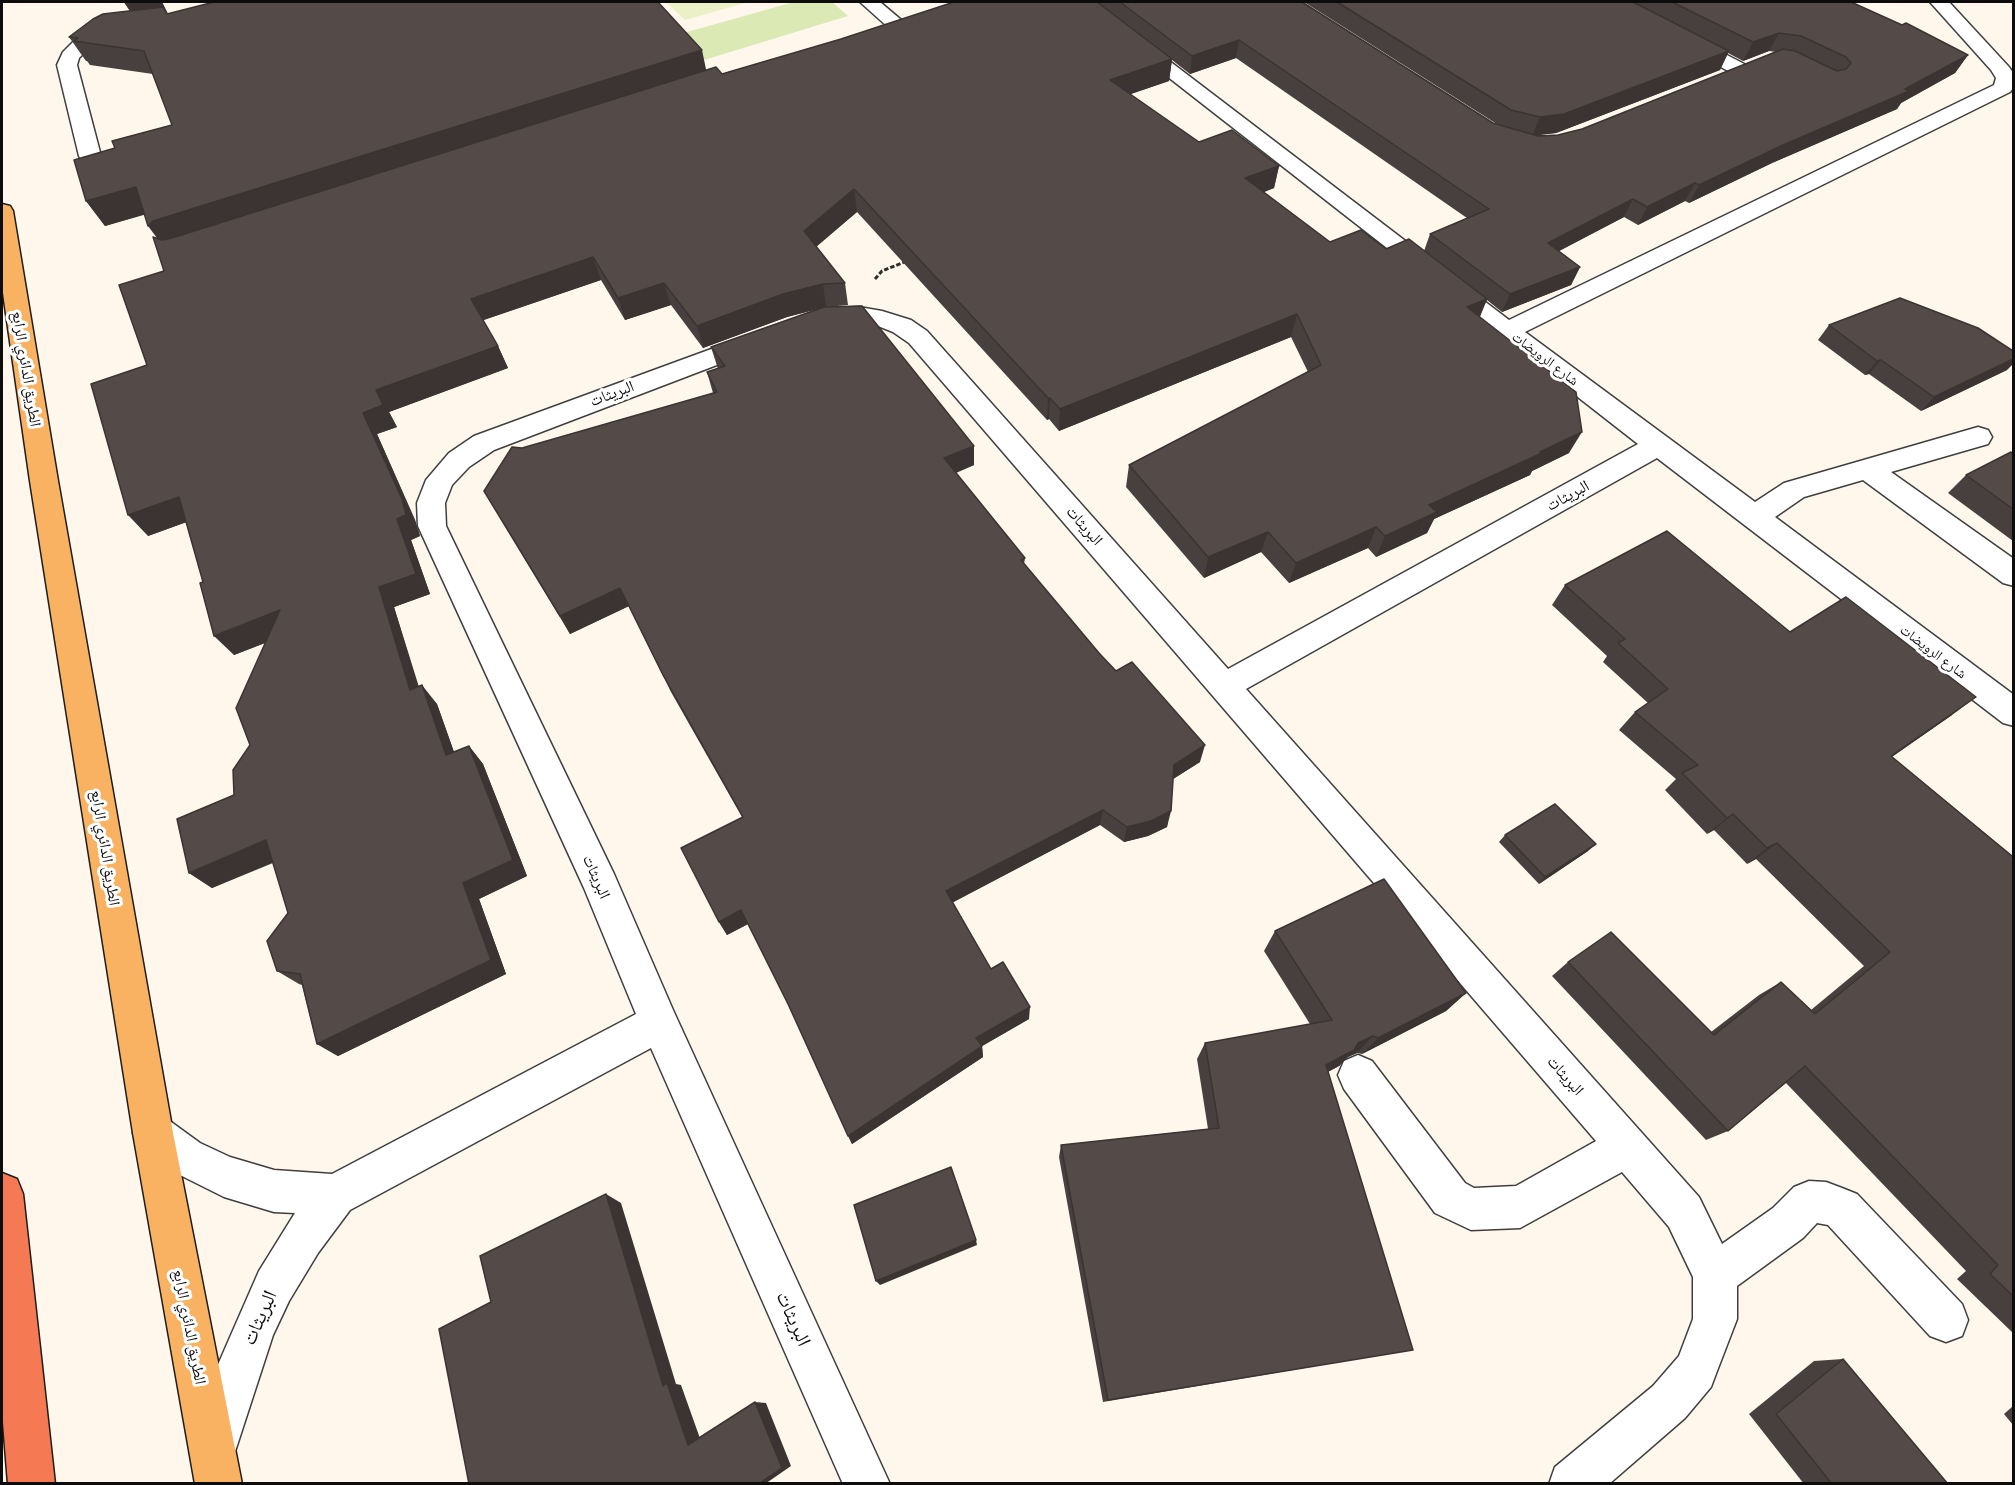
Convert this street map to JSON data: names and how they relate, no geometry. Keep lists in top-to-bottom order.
{
  "streets": {
    "main road": ["الطريق الدائري الرابع"],
    "street": ["شارع الرويضات", "البريثات"]
  },
  "crossings": [
    ["شارع الرويضات", "البريثات"],
    ["الطريق الدائري الرابع", "البريثات"]
  ]
}
